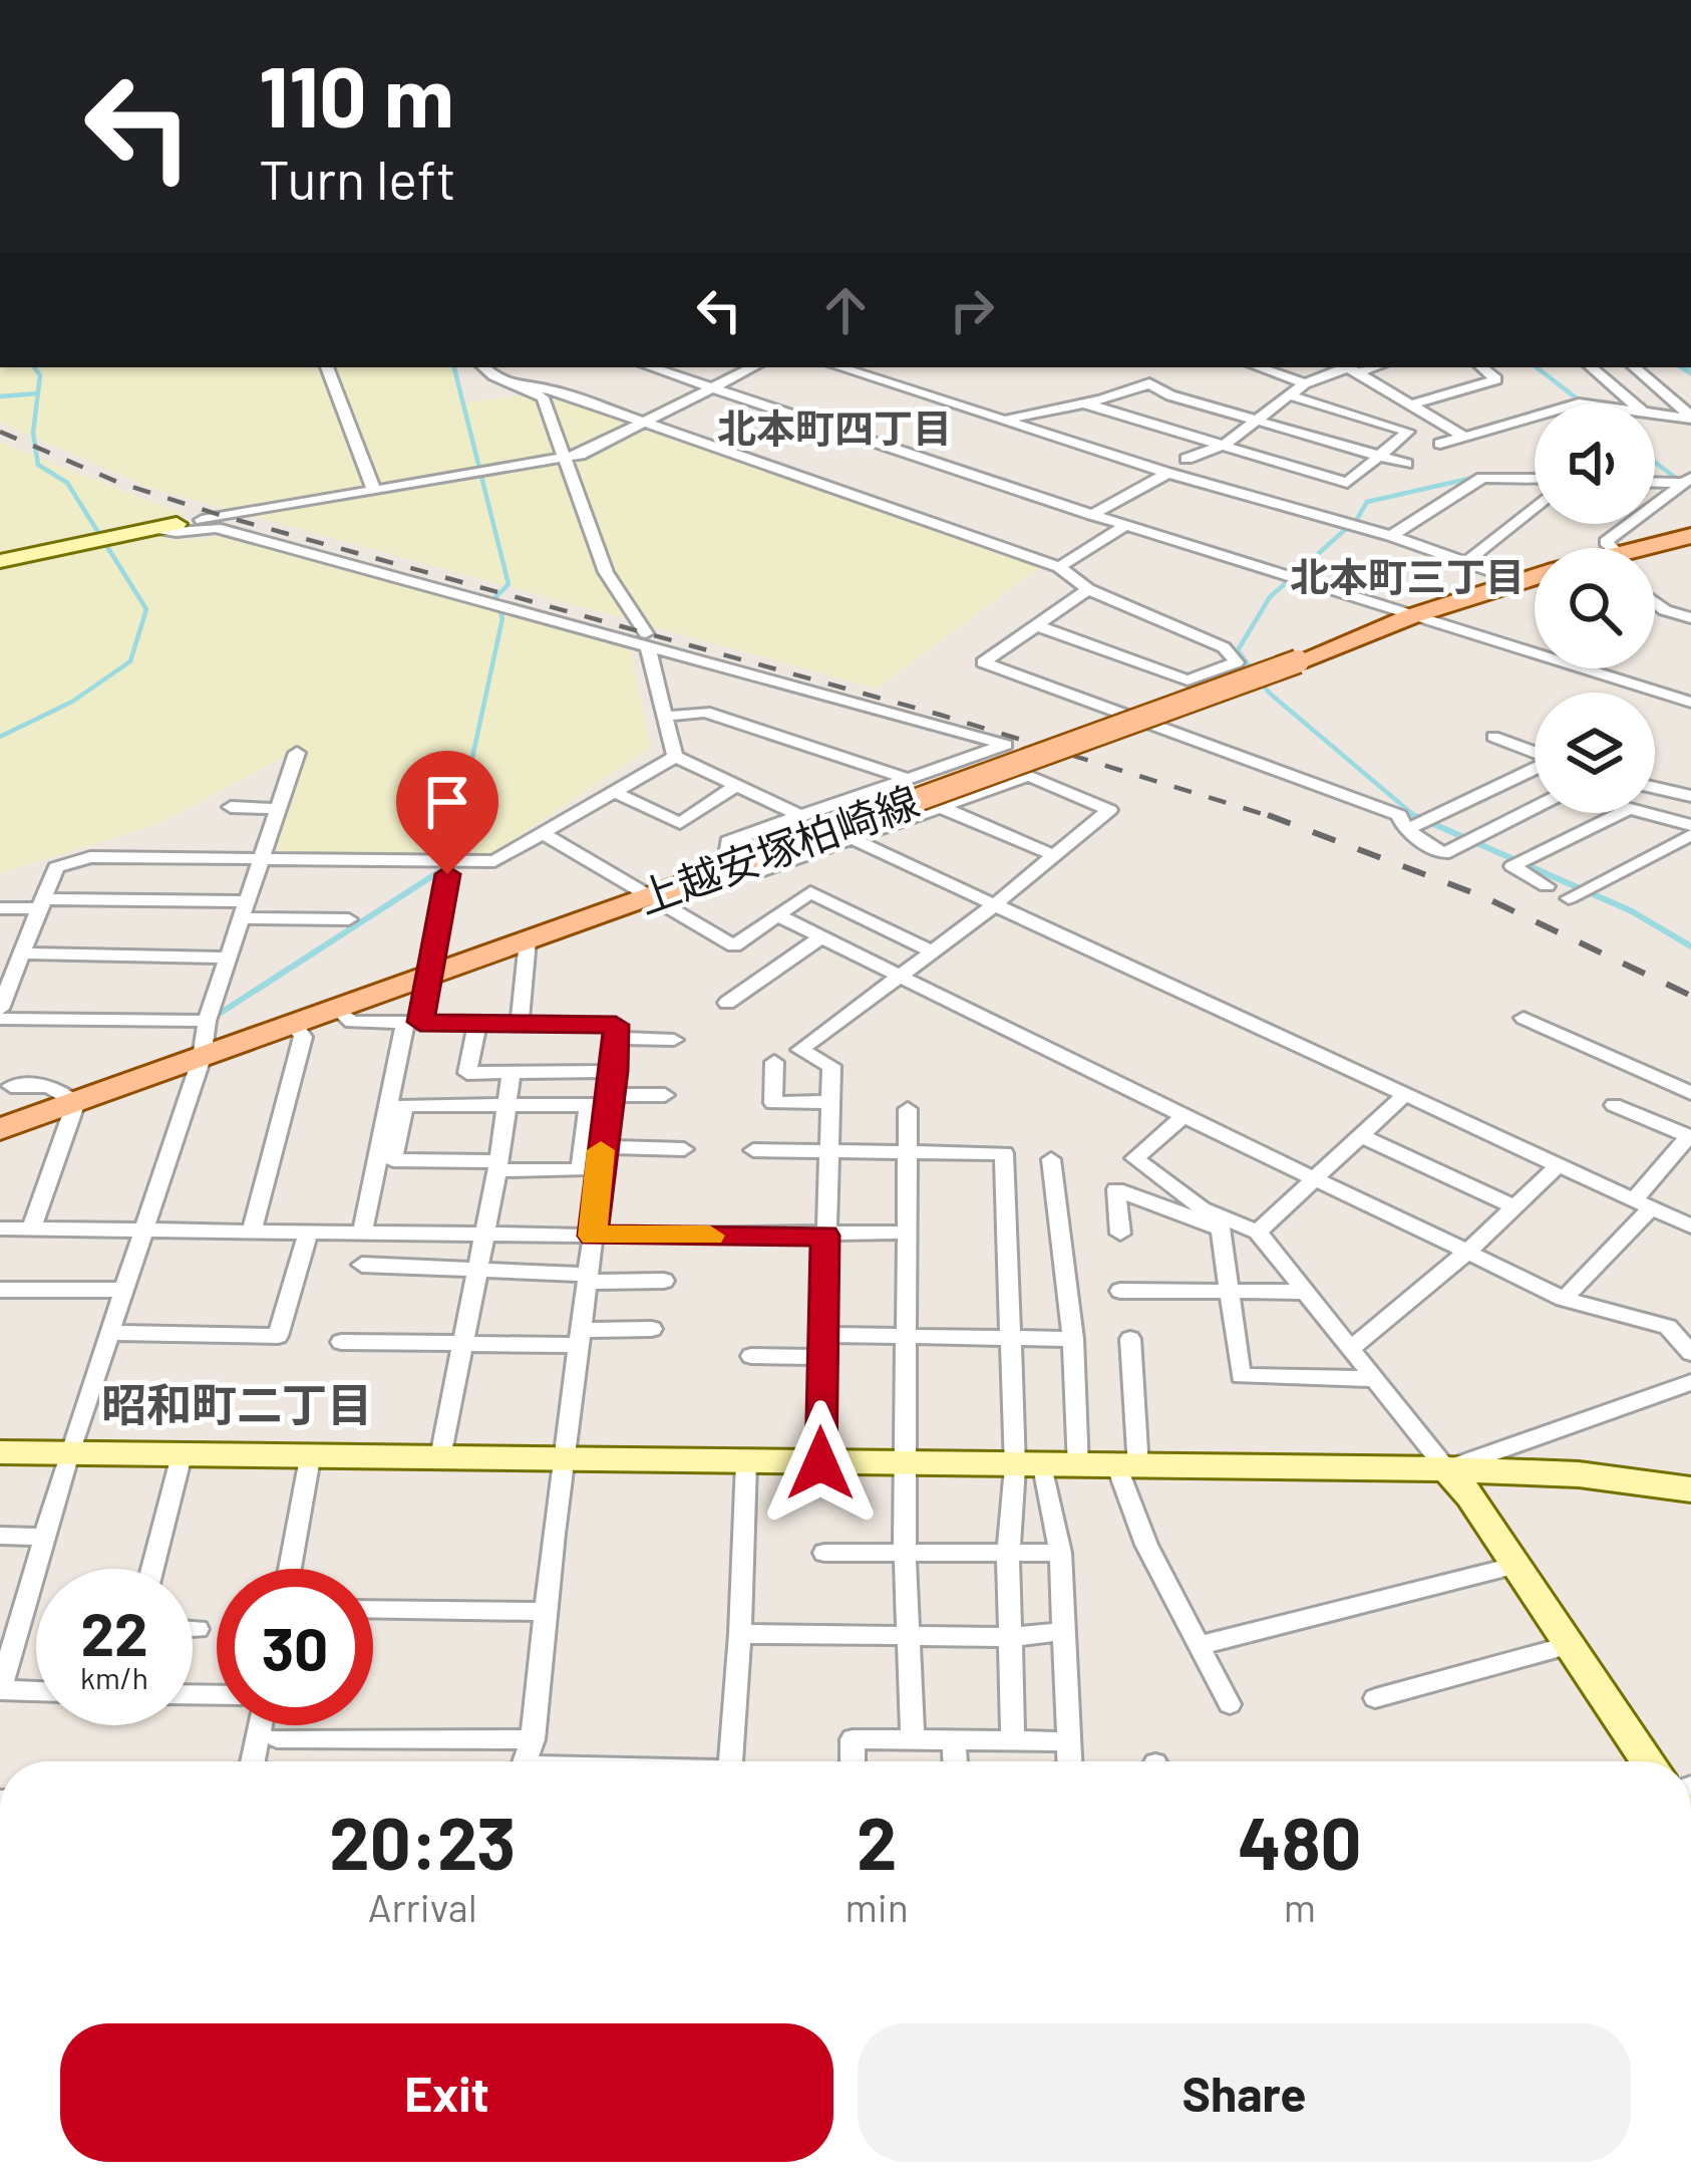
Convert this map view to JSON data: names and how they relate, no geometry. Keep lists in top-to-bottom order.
{
  "streets": {
    "main road": ["上越安塚柏崎線"]
  },
  "districts": ["北本町四丁目", "北本町三丁目", "昭和町二丁目"],
  "page": {
    "turn": ["110 m", "Turn left"],
    "speed": "22 km/h",
    "limit": "30",
    "eta": [
      "20:23",
      "Arrival",
      "2",
      "min",
      "480",
      "m"
    ],
    "buttons": ["Exit", "Share"]
  }
}
